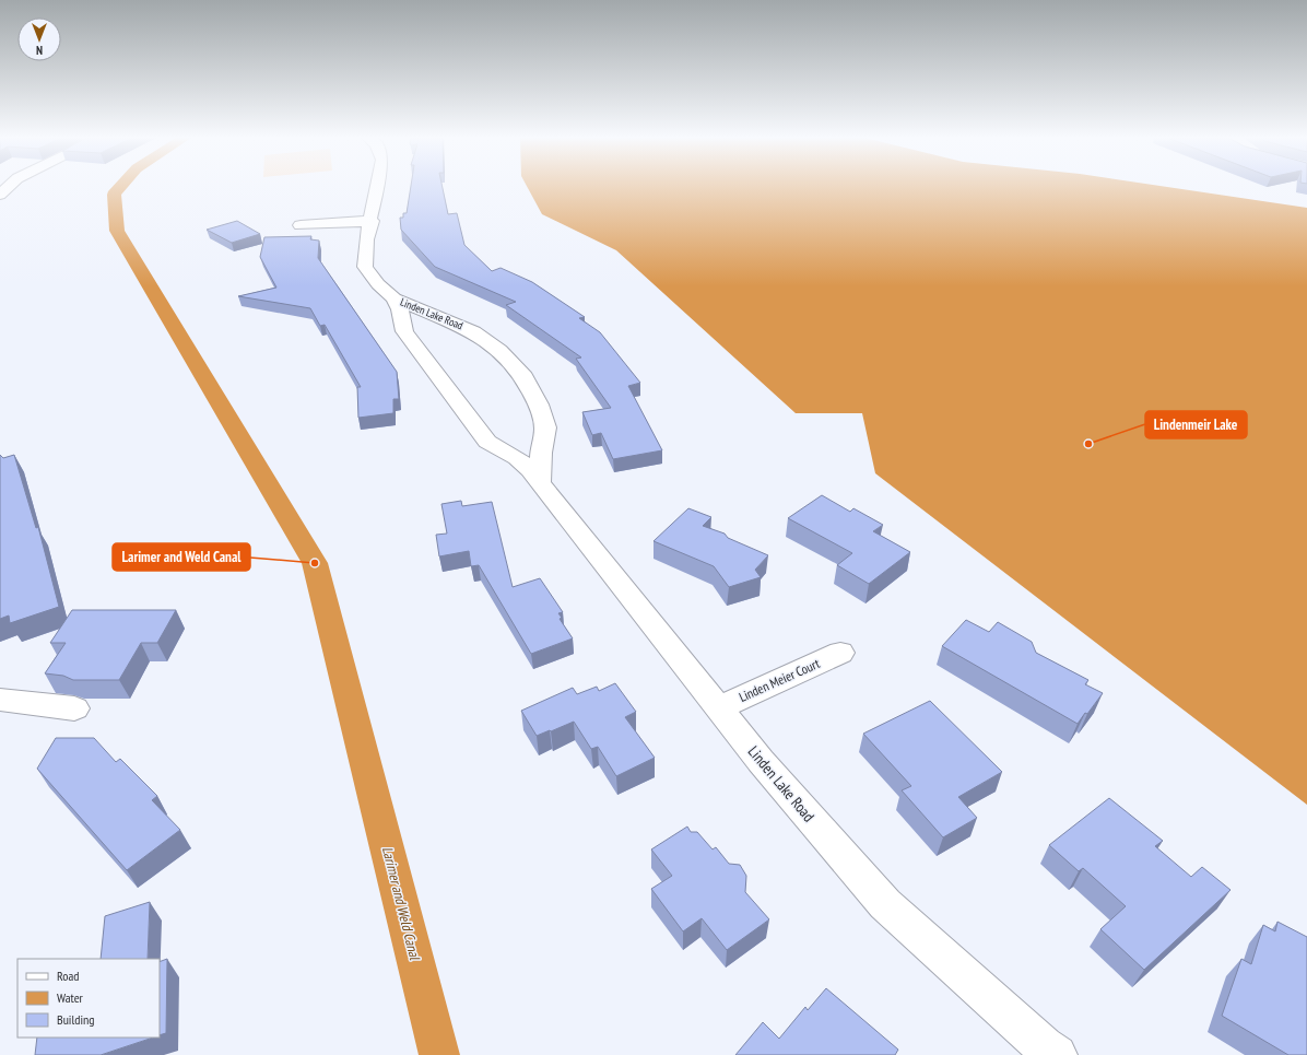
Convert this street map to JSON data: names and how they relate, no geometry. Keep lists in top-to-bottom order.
{
  "streets": {
    "street": ["Linden Lake Road", "Linden Meier Court"]
  },
  "crossings": [
    ["Linden Lake Road", "Linden Meier Court"]
  ],
  "water": ["Larimer and Weld Canal"],
  "places": ["Lindenmeir Lake", "Larimer and Weld Canal"],
  "legend": ["Road", "Water", "Building"],
  "north": "bottom"
}
